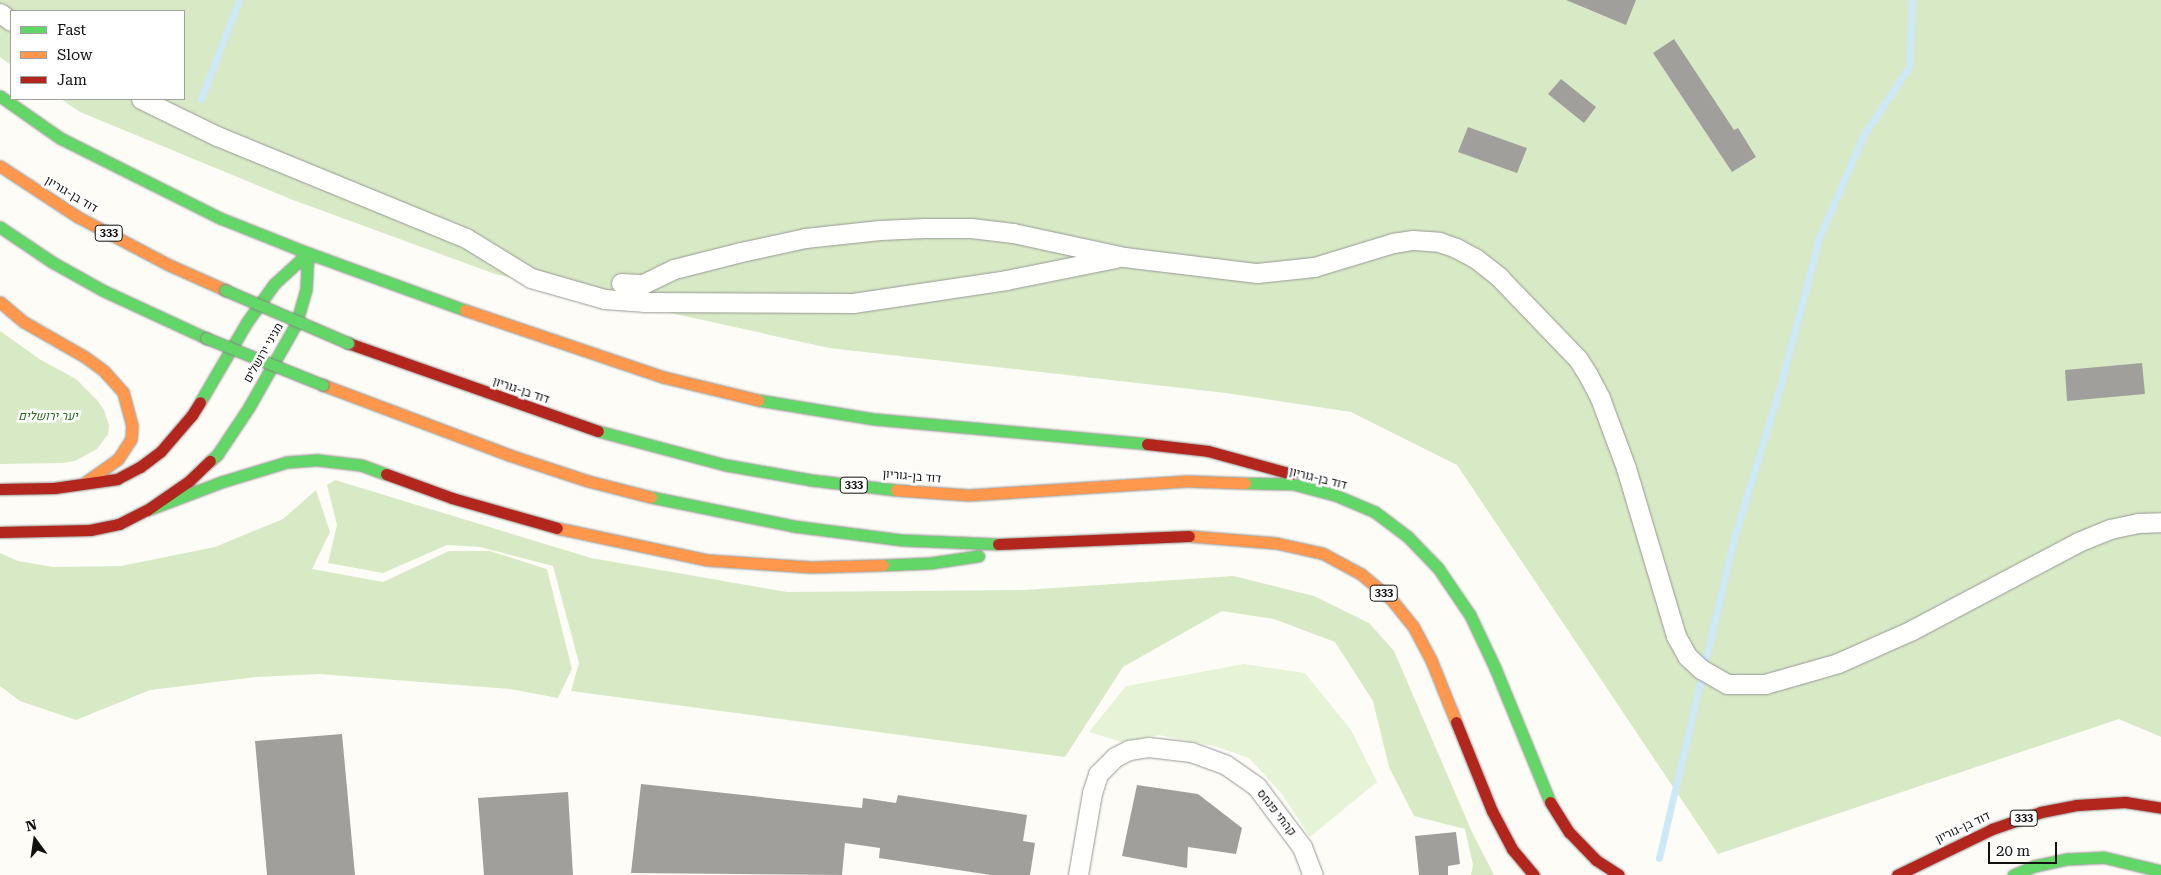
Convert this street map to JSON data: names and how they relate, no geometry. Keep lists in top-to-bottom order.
{
  "streets": {
    "main road": ["דוד בן-גוריון", "333", "מגיני ירושלים"],
    "street": ["קהתי פנחס"]
  },
  "parks": ["יער ירושלים"],
  "legend": ["Fast", "Slow", "Jam"],
  "scale_bar": "20 m",
  "north": "top"
}
